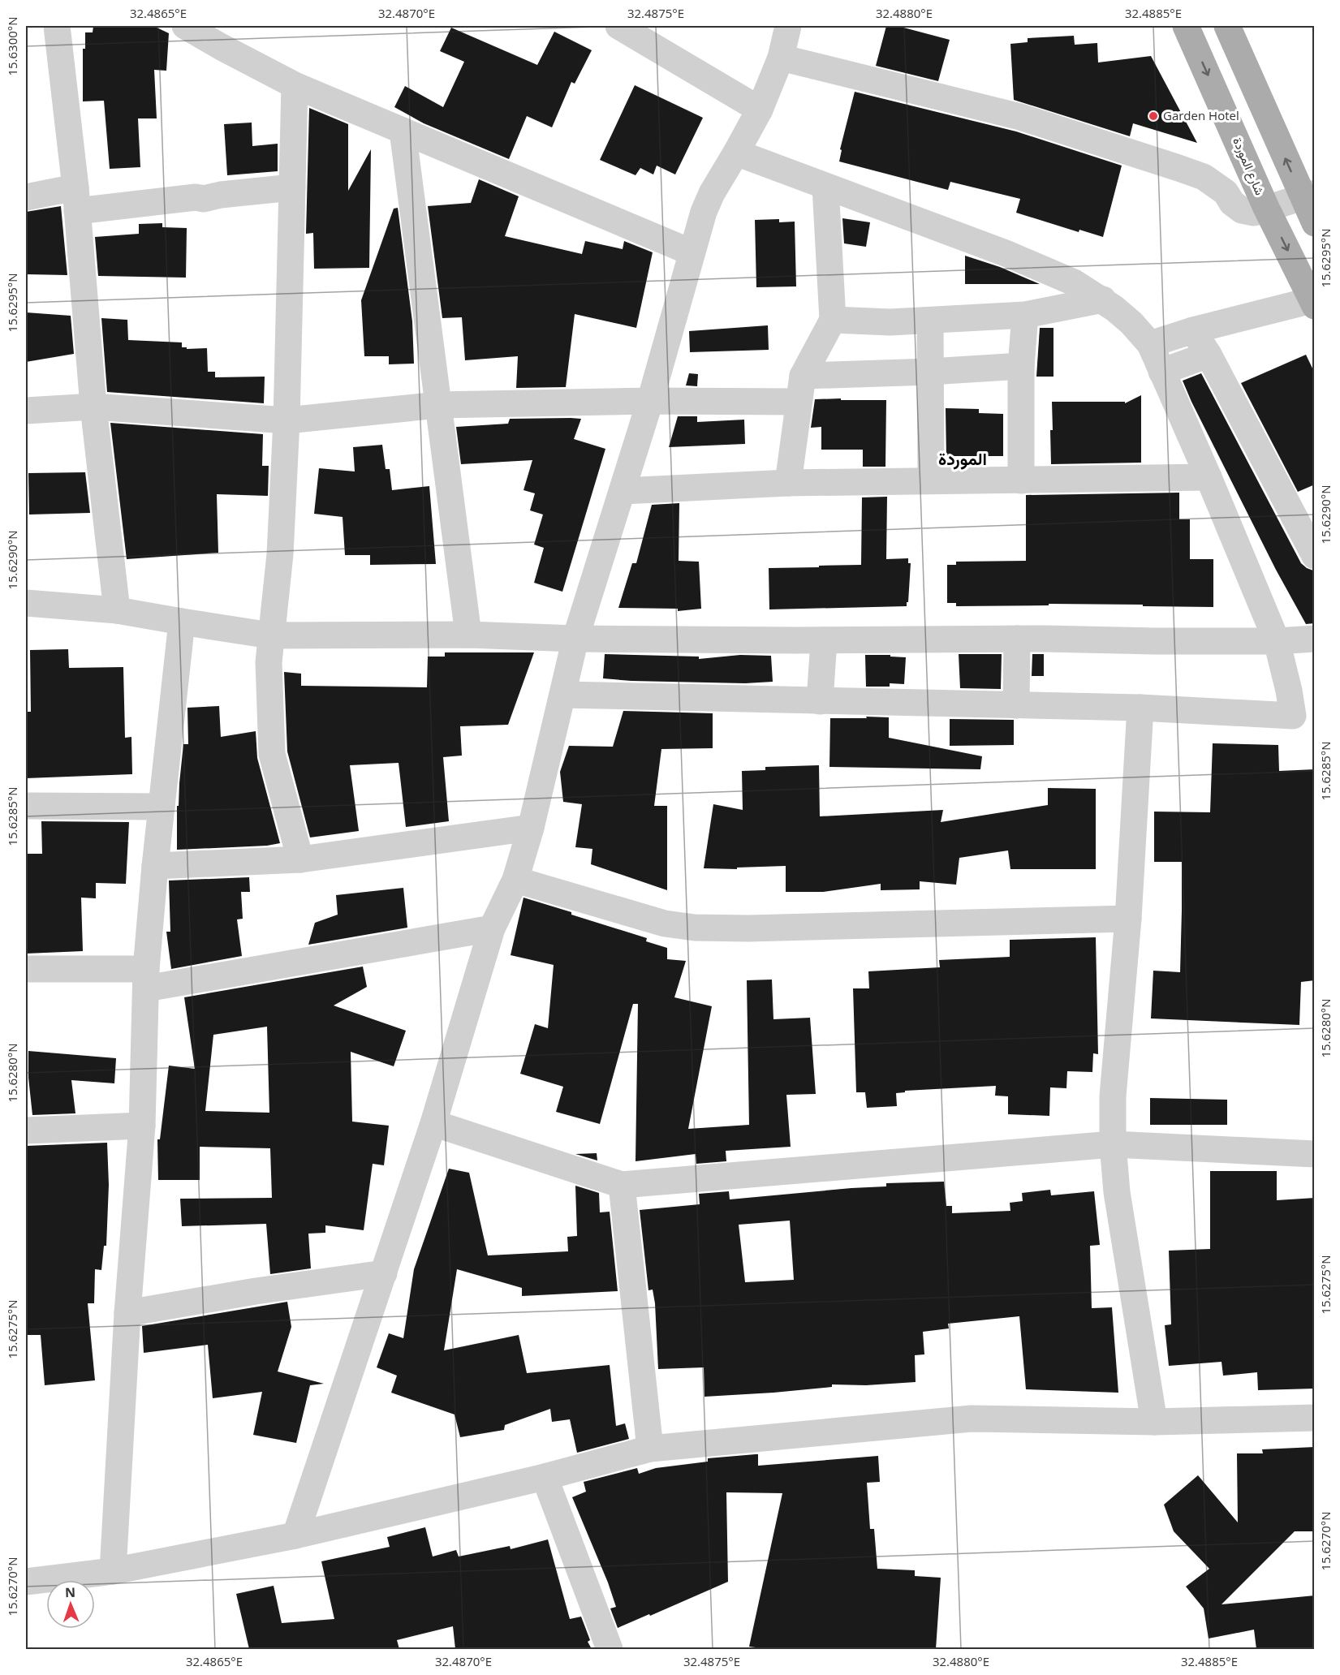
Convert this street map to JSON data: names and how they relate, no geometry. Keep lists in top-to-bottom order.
{
  "streets": {
    "main road": ["شارع الموردة"]
  },
  "districts": ["الموردة"],
  "places": ["Garden Hotel"],
  "north": "top",
  "coordinates": [
    "32.4865°E",
    "32.4870°E",
    "32.4875°E",
    "32.4880°E",
    "32.4885°E",
    "15.6300°N",
    "15.6295°N",
    "15.6290°N",
    "15.6285°N",
    "15.6280°N",
    "15.6275°N",
    "15.6270°N"
  ]
}
